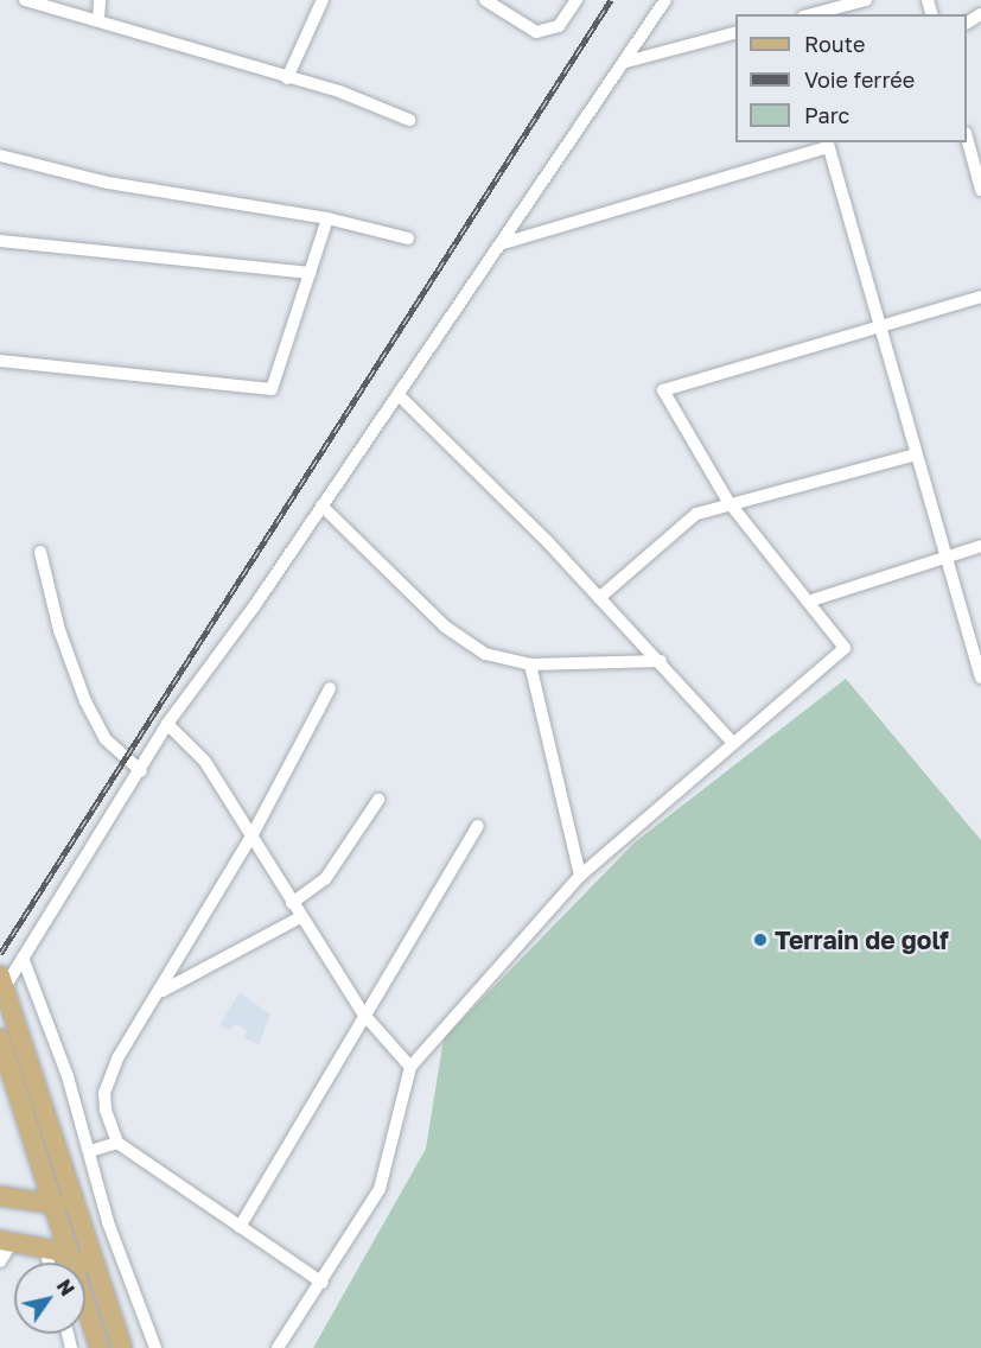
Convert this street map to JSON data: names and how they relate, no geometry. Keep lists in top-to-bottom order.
{
  "places": ["Terrain de golf"],
  "legend": ["Route", "Voie ferrée", "Parc"],
  "north": "top right"
}
